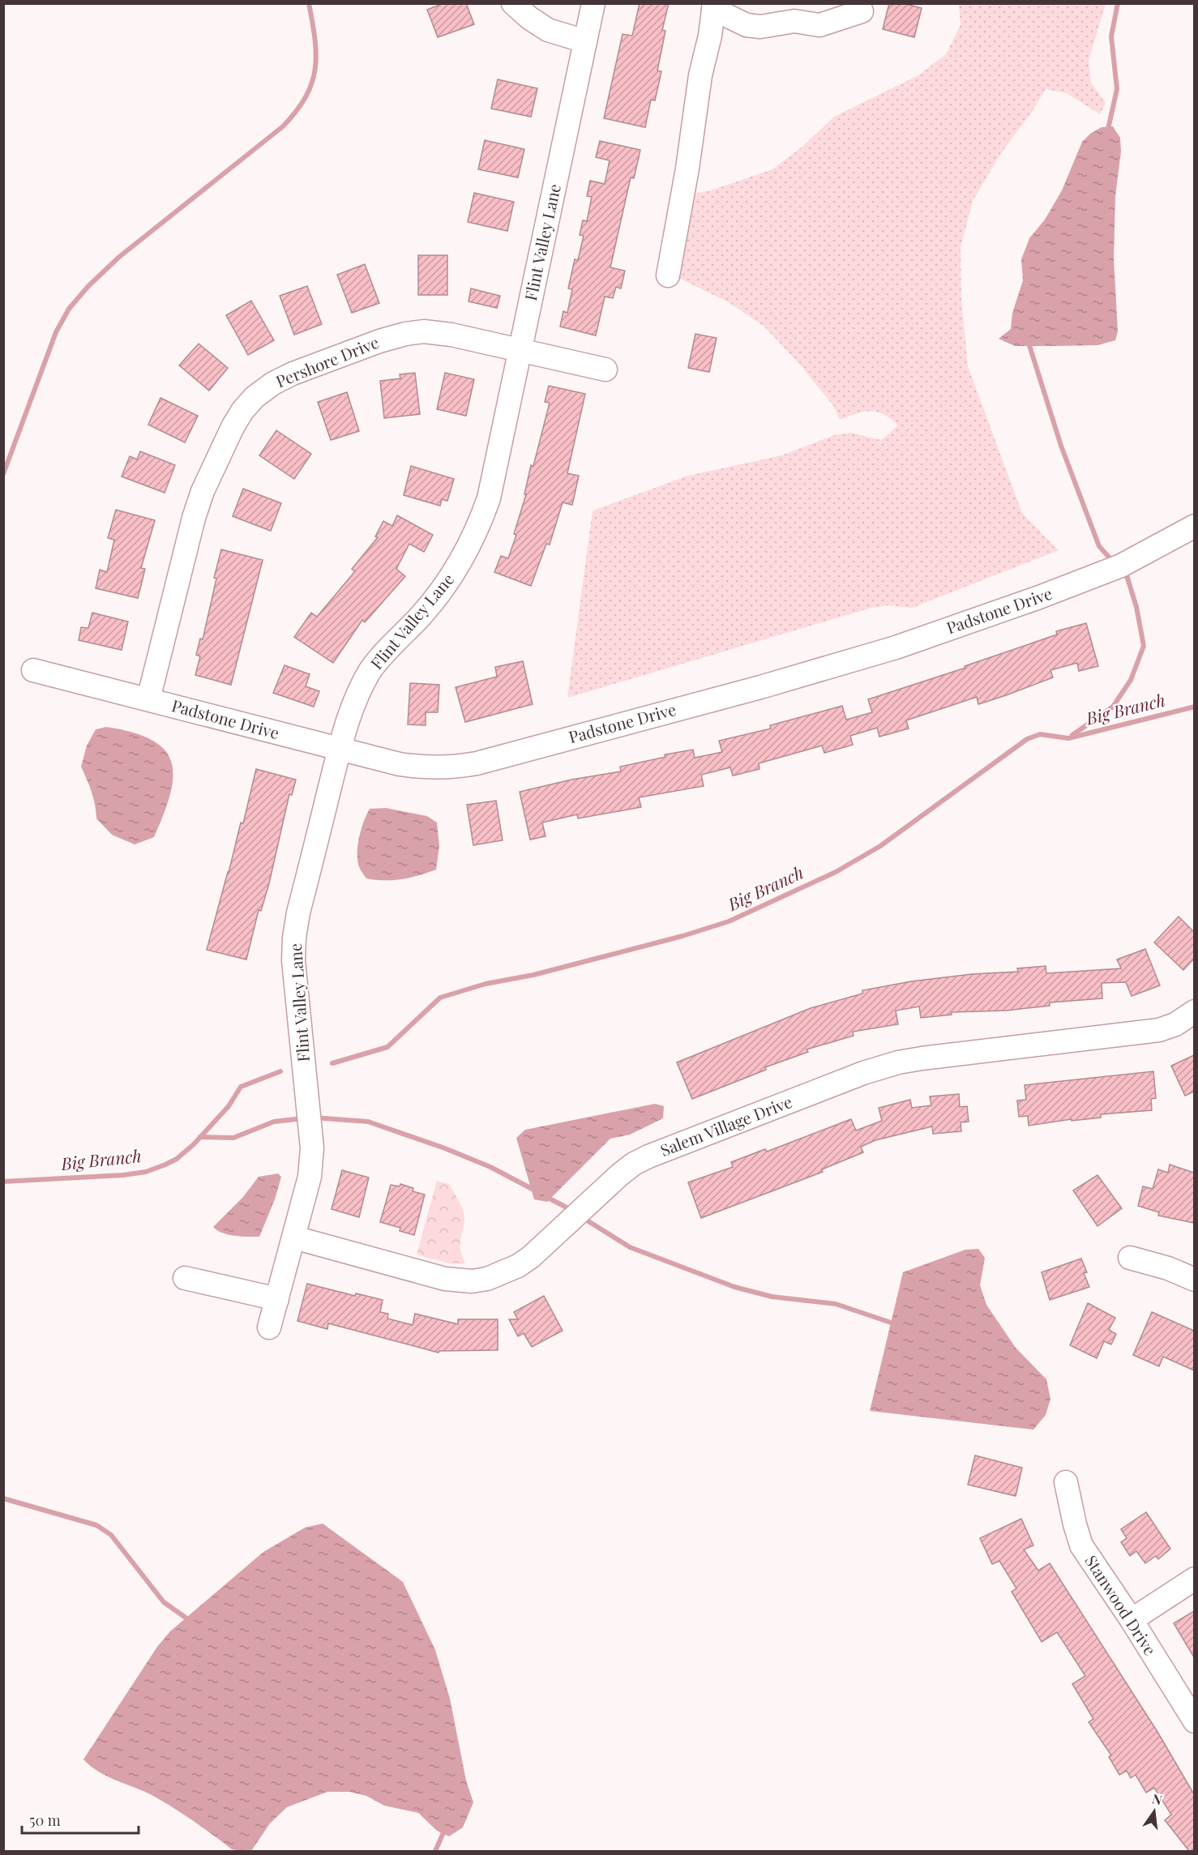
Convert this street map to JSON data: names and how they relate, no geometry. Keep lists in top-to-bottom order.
{
  "streets": {
    "street": [
      "Flint Valley Lane",
      "Pershore Drive",
      "Padstone Drive",
      "Salem Village Drive",
      "Stanwood Drive"
    ]
  },
  "crossings": [
    ["Flint Valley Lane", "Pershore Drive"],
    ["Flint Valley Lane", "Padstone Drive"],
    ["Flint Valley Lane", "Salem Village Drive"],
    ["Pershore Drive", "Padstone Drive"]
  ],
  "water": ["Big Branch"],
  "scale_bar": "50 m",
  "north": "top"
}
